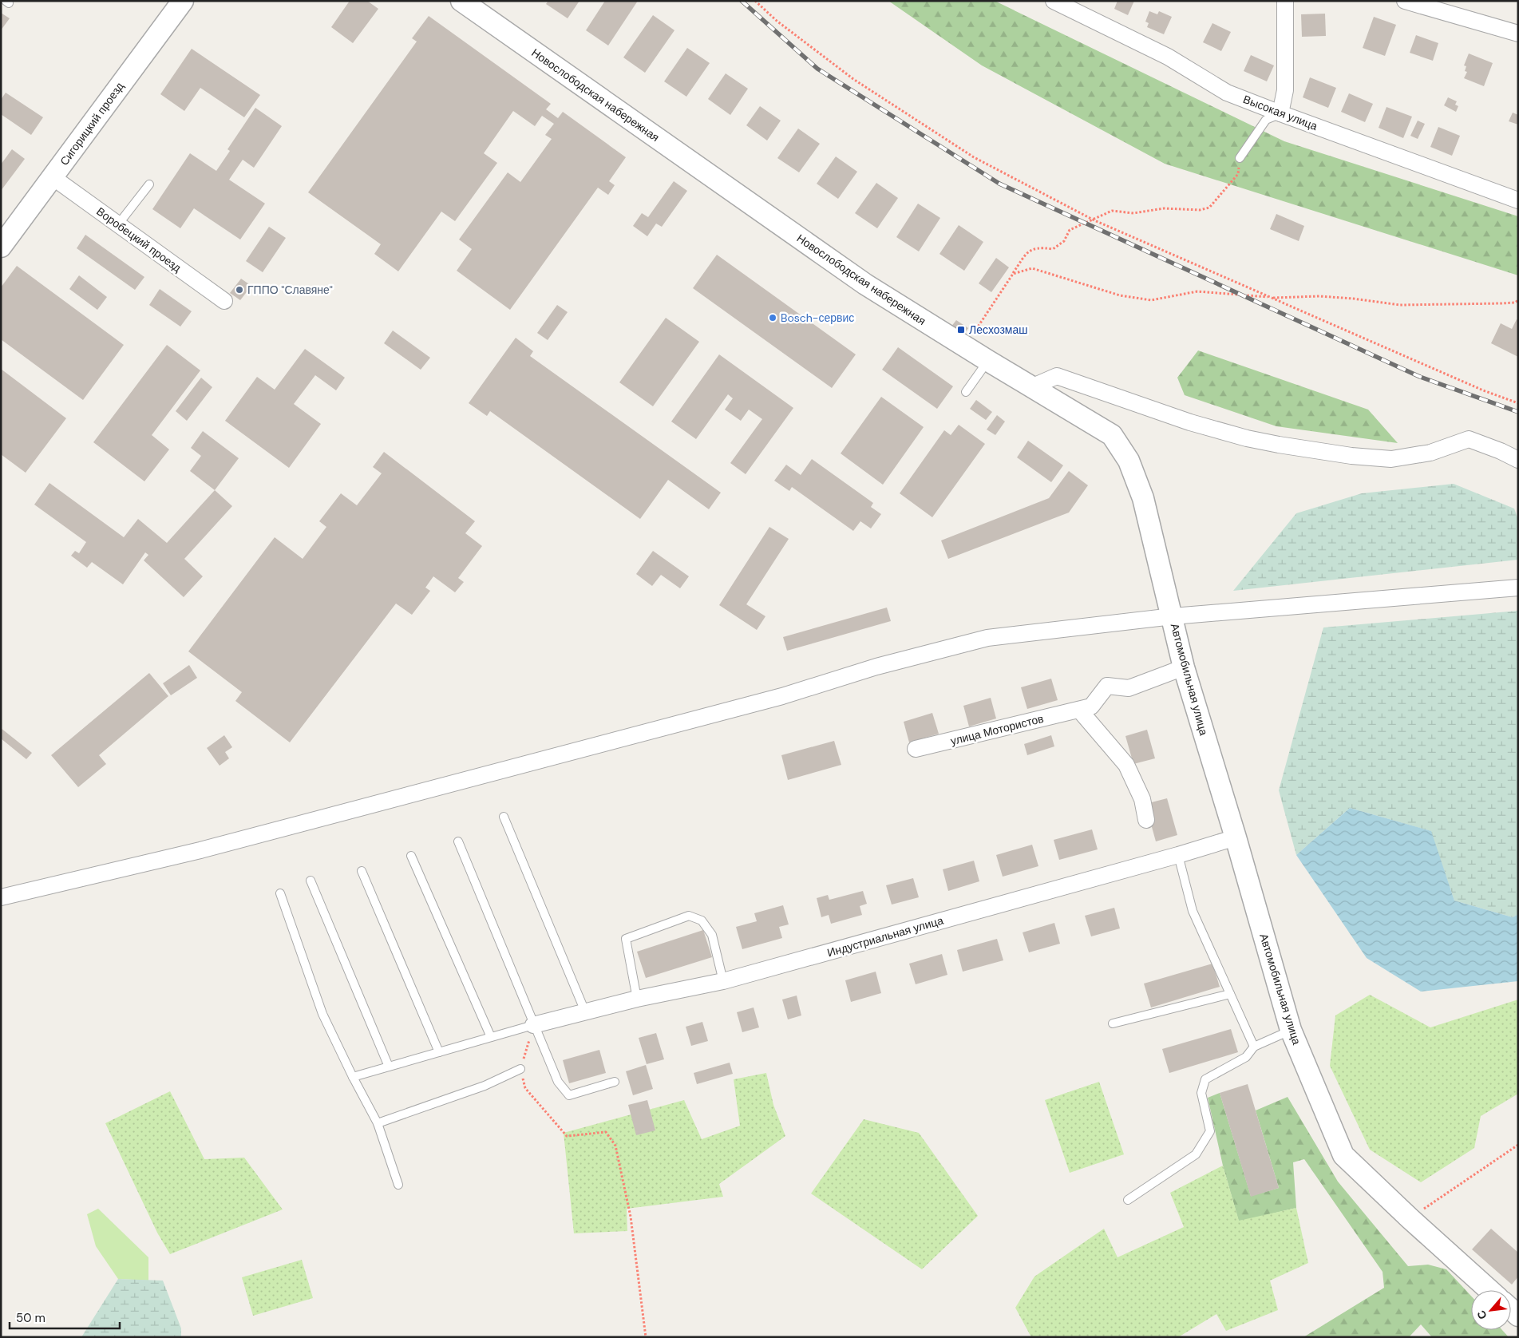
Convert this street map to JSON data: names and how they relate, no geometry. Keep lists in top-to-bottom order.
{
  "streets": {
    "street": [
      "Новослободская набережная",
      "Высокая улица",
      "Сигорицкий проезд",
      "Воробецкий проезд",
      "Автомобильная улица",
      "улица Мотористов",
      "Индустриальная улица"
    ]
  },
  "crossings": [
    ["Новослободская набережная", "Автомобильная улица"],
    ["Сигорицкий проезд", "Воробецкий проезд"],
    ["Автомобильная улица", "улица Мотористов"],
    ["Автомобильная улица", "Индустриальная улица"]
  ],
  "places": {
    "other": ["ГППО \"Славяне\"", "Bosch-сервис"],
    "transit": ["Лесхозмаш"]
  },
  "scale_bar": "50 m",
  "north": "bottom left"
}
